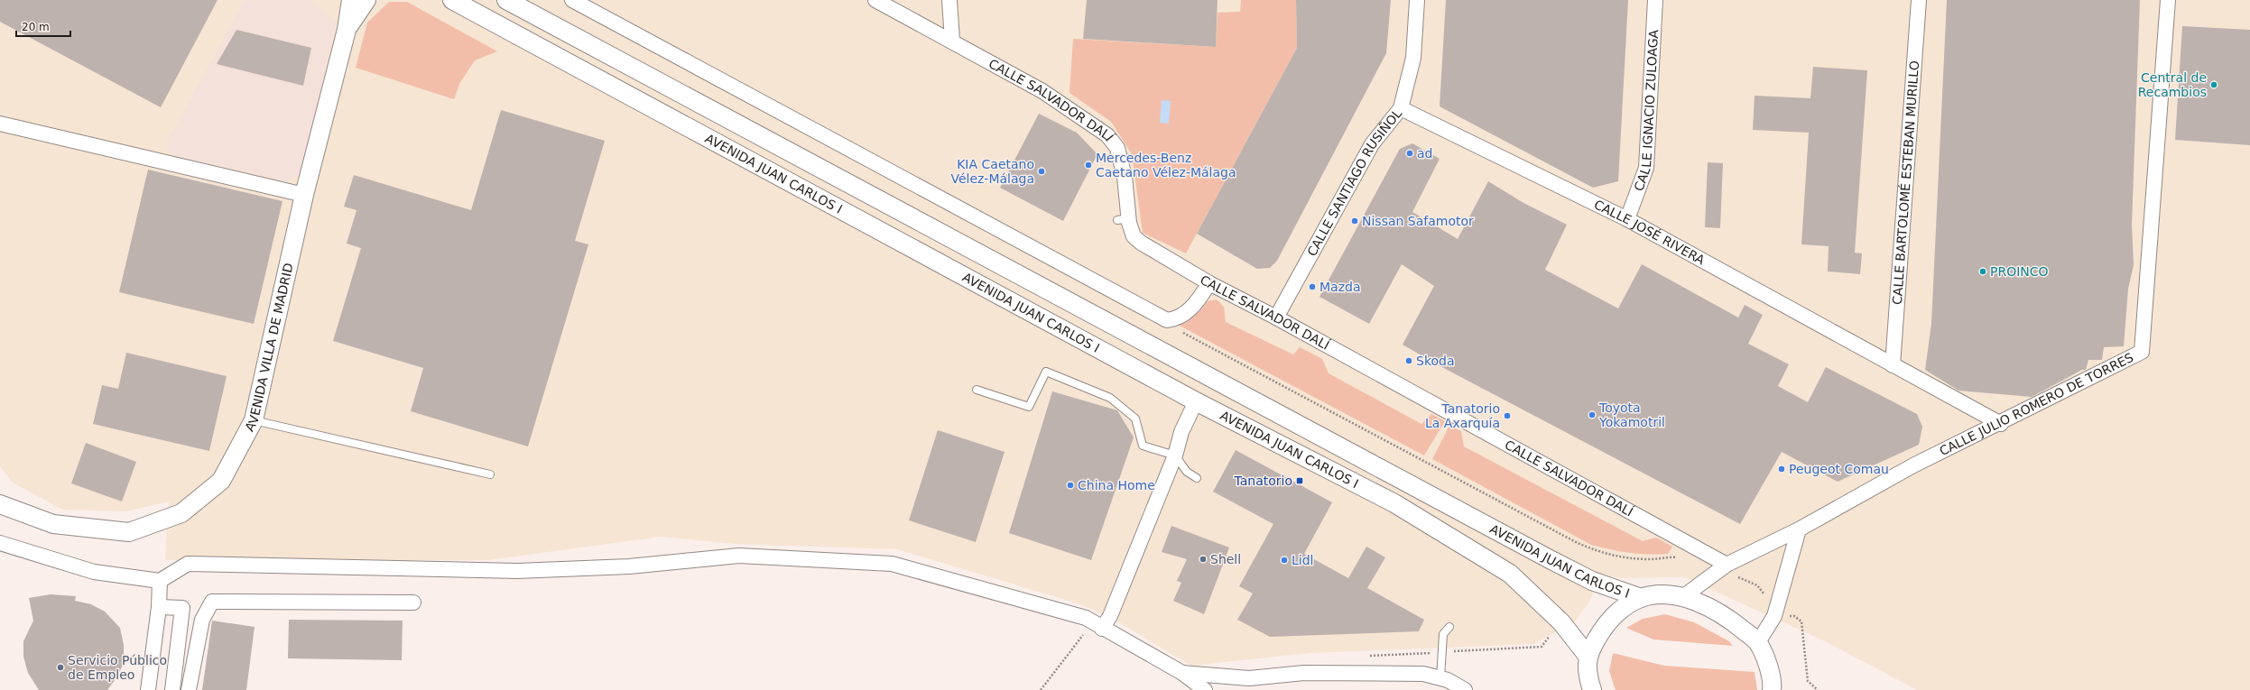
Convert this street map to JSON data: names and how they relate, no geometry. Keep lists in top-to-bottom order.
{
  "streets": {
    "street": [
      "CALLE SALVADOR DALÍ",
      "CALLE IGNACIO ZULOAGA",
      "AVENIDA JUAN CARLOS I",
      "CALLE BARTOLOMÉ ESTEBAN MURILLO",
      "CALLE SANTIAGO RUSIÑOL",
      "CALLE JOSÉ RIVERA",
      "AVENIDA VILLA DE MADRID",
      "CALLE JULIO ROMERO DE TORRES"
    ]
  },
  "crossings": [
    ["CALLE SALVADOR DALÍ", "CALLE SANTIAGO RUSIÑOL"],
    ["CALLE SALVADOR DALÍ", "CALLE JULIO ROMERO DE TORRES"],
    ["CALLE IGNACIO ZULOAGA", "CALLE JOSÉ RIVERA"],
    ["CALLE BARTOLOMÉ ESTEBAN MURILLO", "CALLE JOSÉ RIVERA"],
    ["CALLE SANTIAGO RUSIÑOL", "CALLE JOSÉ RIVERA"],
    ["CALLE JOSÉ RIVERA", "CALLE JULIO ROMERO DE TORRES"]
  ],
  "places": {
    "other": [
      "Central de Recambios",
      "ad",
      "Mercedes-Benz Caetano Vélez-Málaga",
      "KIA Caetano Vélez-Málaga",
      "Nissan Safamotor",
      "PROINCO",
      "Mazda",
      "Skoda",
      "Toyota Yokamotril",
      "Tanatorio La Axarquía",
      "Peugeot Comau",
      "China Home",
      "Shell",
      "Lidl",
      "Servicio Público de Empleo"
    ],
    "transit": ["Tanatorio"]
  },
  "scale_bar": "20 m"
}
